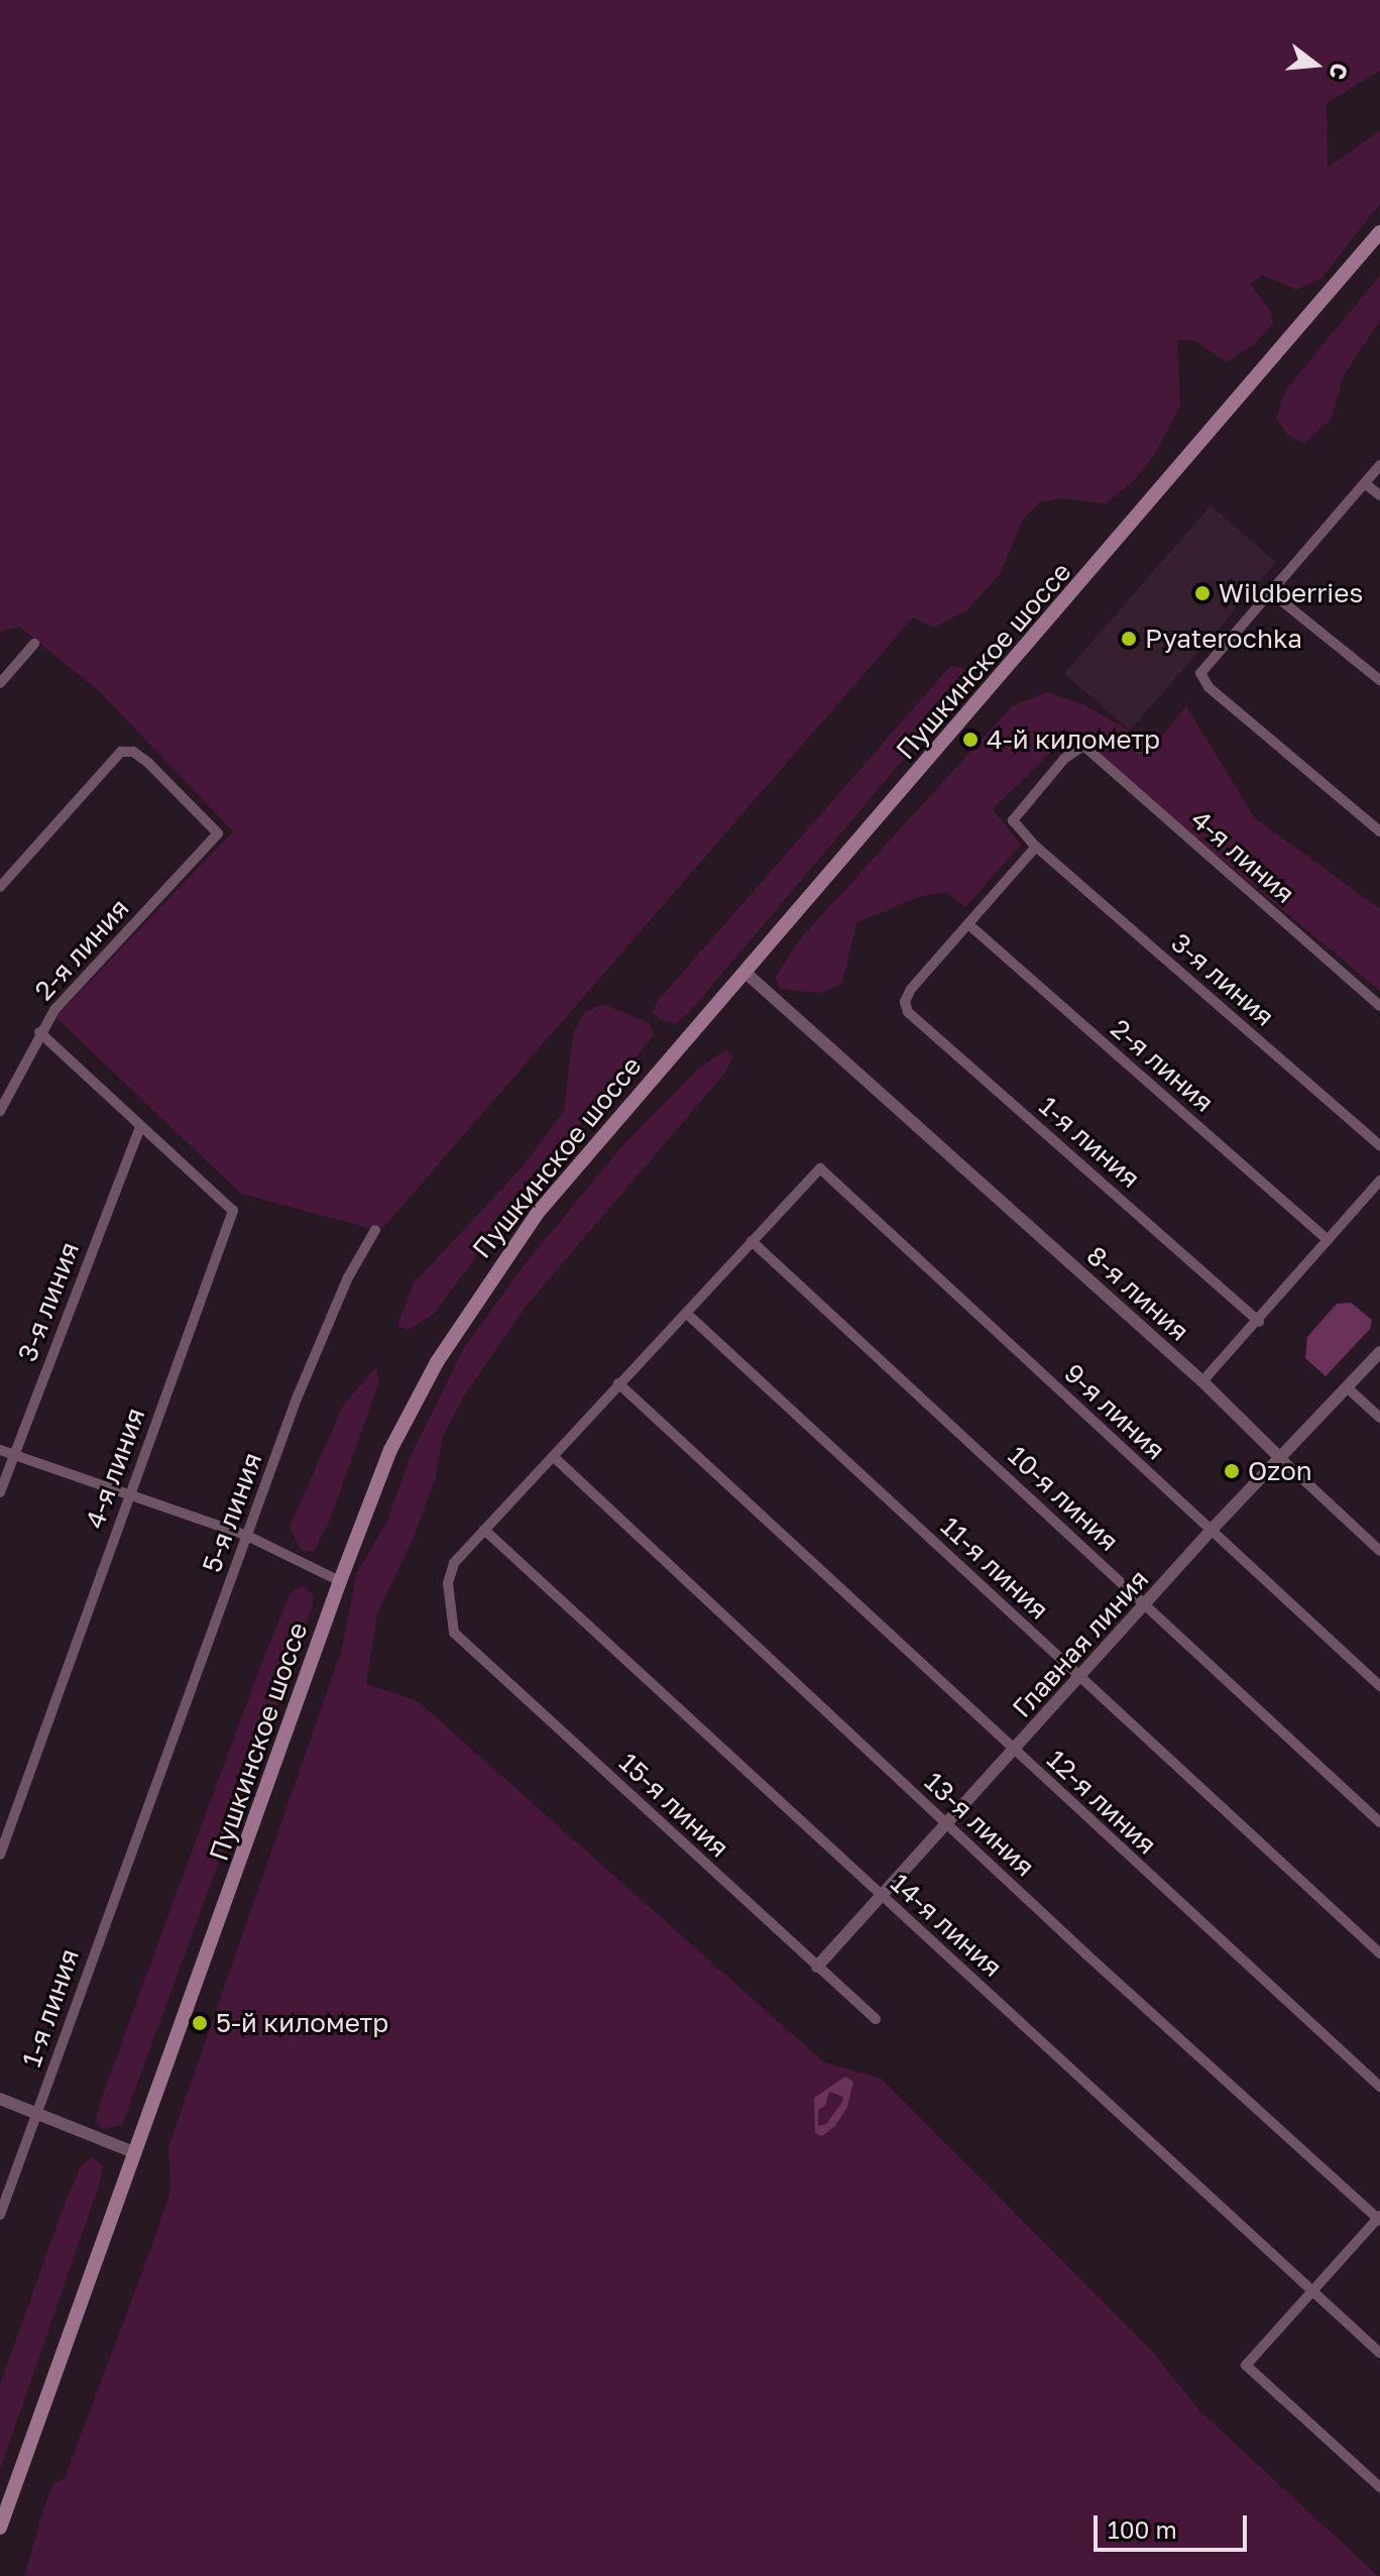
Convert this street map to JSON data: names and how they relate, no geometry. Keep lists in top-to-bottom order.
{
  "streets": {
    "main road": ["Пушкинское шоссе"],
    "street": [
      "4-я линия",
      "2-я линия",
      "3-я линия",
      "1-я линия",
      "8-я линия",
      "9-я линия",
      "10-я линия",
      "5-я линия",
      "11-я линия",
      "Главная линия",
      "12-я линия",
      "15-я линия",
      "13-я линия",
      "14-я линия"
    ]
  },
  "crossings": [
    ["Пушкинское шоссе", "8-я линия"],
    ["4-я линия", "3-я линия"],
    ["2-я линия", "1-я линия"],
    ["1-я линия", "5-я линия"],
    ["8-я линия", "Главная линия"],
    ["9-я линия", "10-я линия"],
    ["9-я линия", "Главная линия"],
    ["10-я линия", "Главная линия"],
    ["11-я линия", "Главная линия"],
    ["Главная линия", "12-я линия"],
    ["Главная линия", "15-я линия"],
    ["Главная линия", "13-я линия"],
    ["Главная линия", "14-я линия"],
    ["15-я линия", "14-я линия"]
  ],
  "places": [
    "Wildberries",
    "Pyaterochka",
    "4-й километр",
    "Ozon",
    "5-й километр"
  ],
  "scale_bar": "100 m",
  "north": "right"
}
